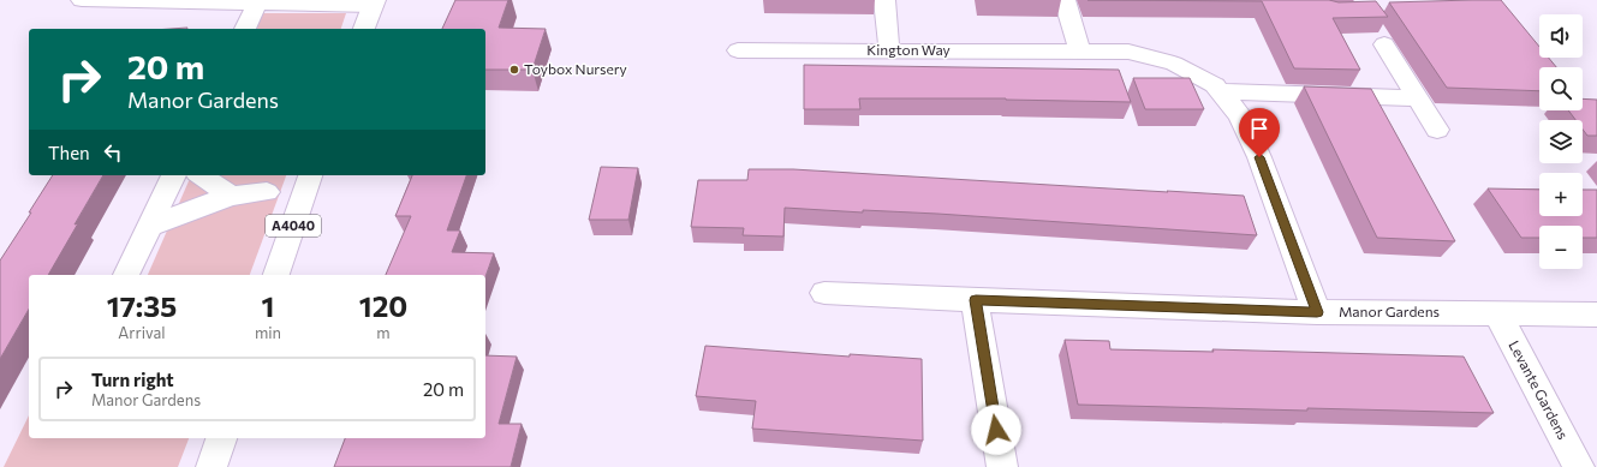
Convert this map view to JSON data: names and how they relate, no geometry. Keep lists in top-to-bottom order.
{
  "streets": {
    "street": [
      "Kington Way",
      "A4040",
      "Manor Gardens",
      "Levante Gardens"
    ]
  },
  "crossings": [
    ["Kington Way", "Manor Gardens"],
    ["Manor Gardens", "Levante Gardens"]
  ],
  "places": ["Toybox Nursery"],
  "page": {
    "map_buttons": ["+", "−"],
    "turn": ["20 m", "Manor Gardens"],
    "then": "Then",
    "eta": [
      "17:35",
      "Arrival",
      "1",
      "min",
      "120",
      "m"
    ],
    "list": [
      {
        "name": "Turn right",
        "note": "Manor Gardens",
        "value": "20 m"
      }
    ]
  }
}
